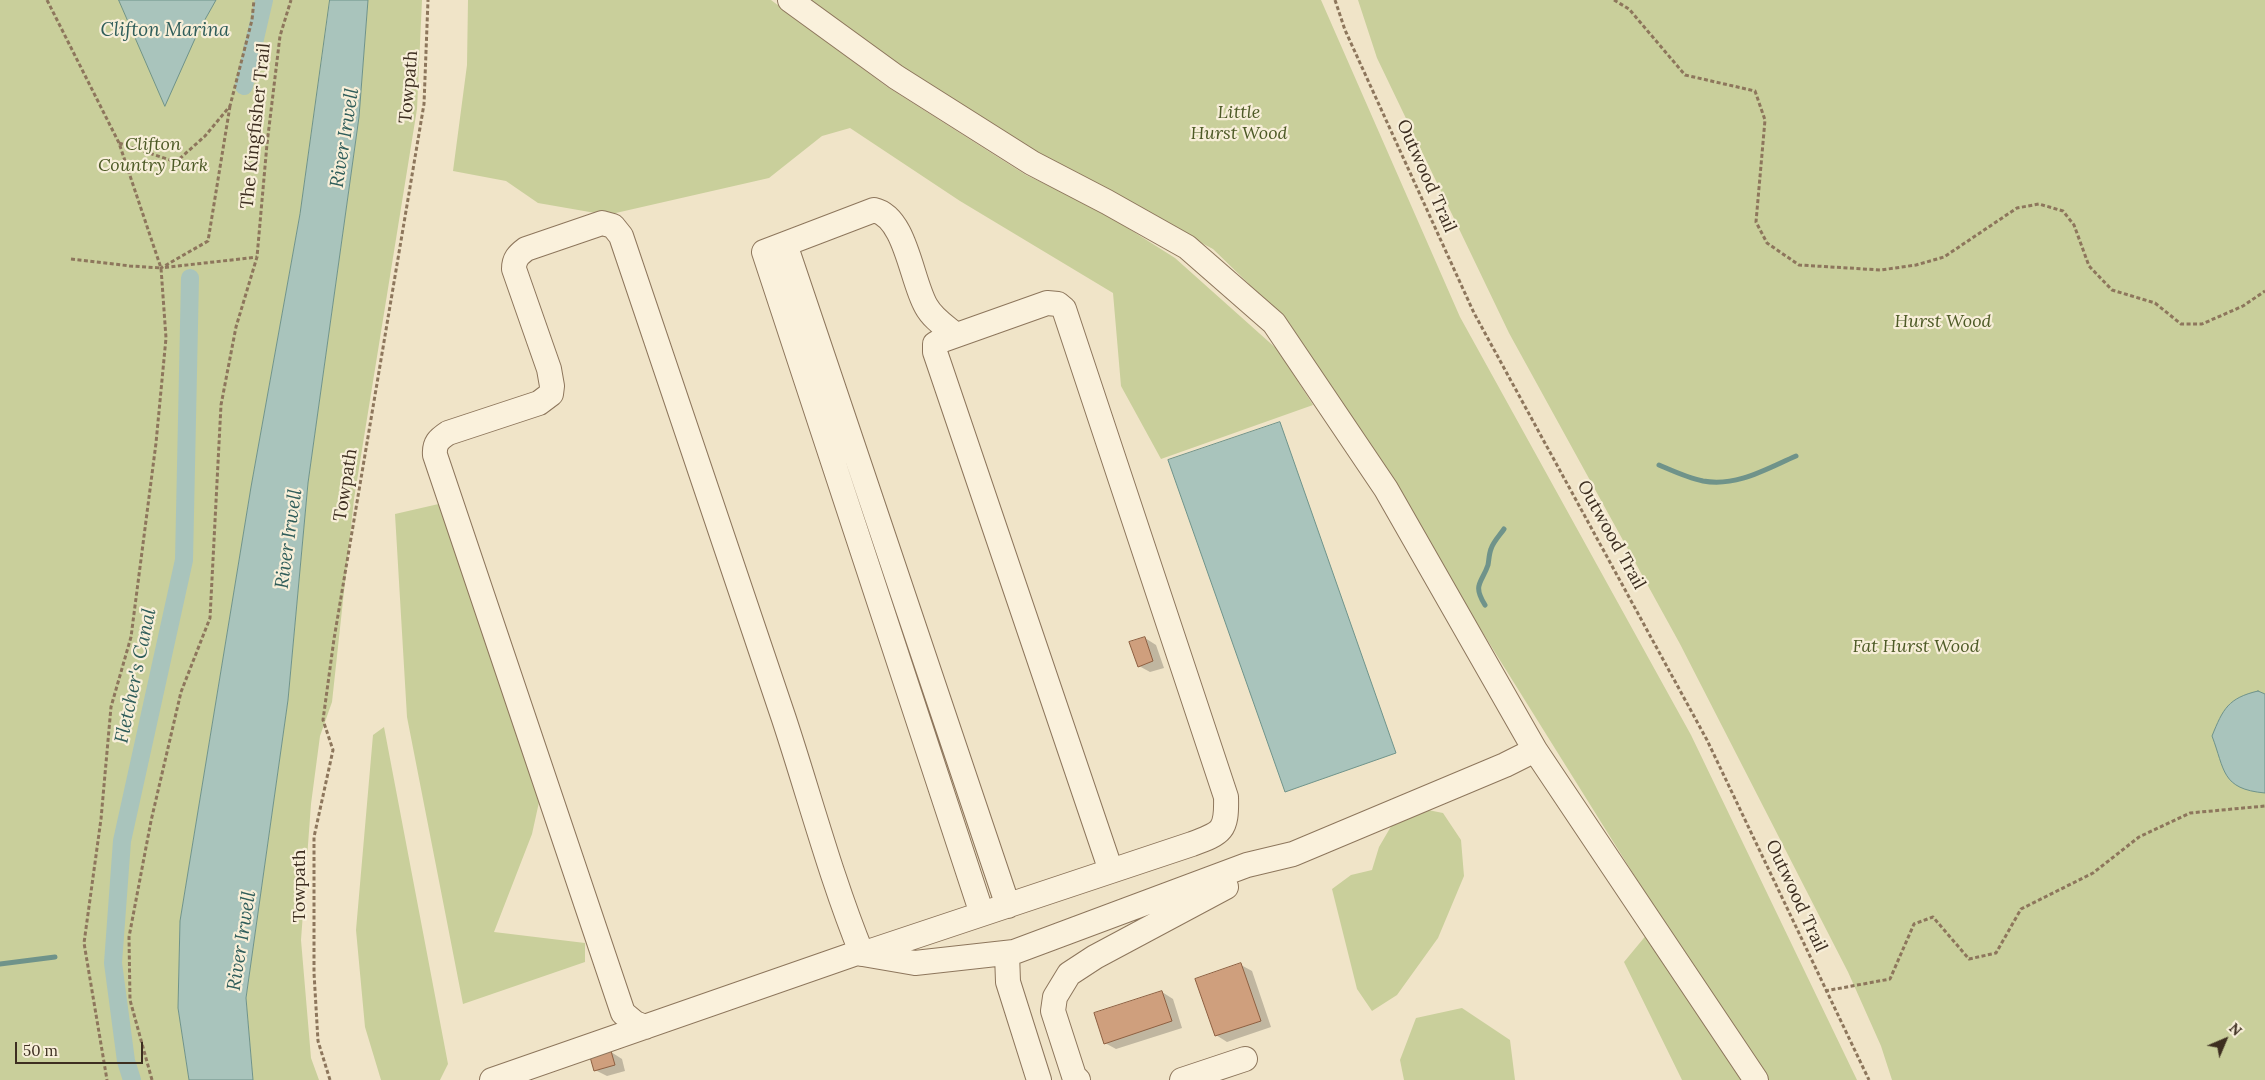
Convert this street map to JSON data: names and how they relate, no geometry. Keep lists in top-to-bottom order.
{
  "streets": {
    "path": ["Towpath", "The Kingfisher Trail", "Outwood Trail"]
  },
  "water": ["Clifton Marina", "River Irwell", "Fletcher's Canal"],
  "parks": [
    "Little Hurst Wood",
    "Clifton Country Park",
    "Hurst Wood",
    "Fat Hurst Wood"
  ],
  "scale_bar": "50 m",
  "north": "top right"
}
